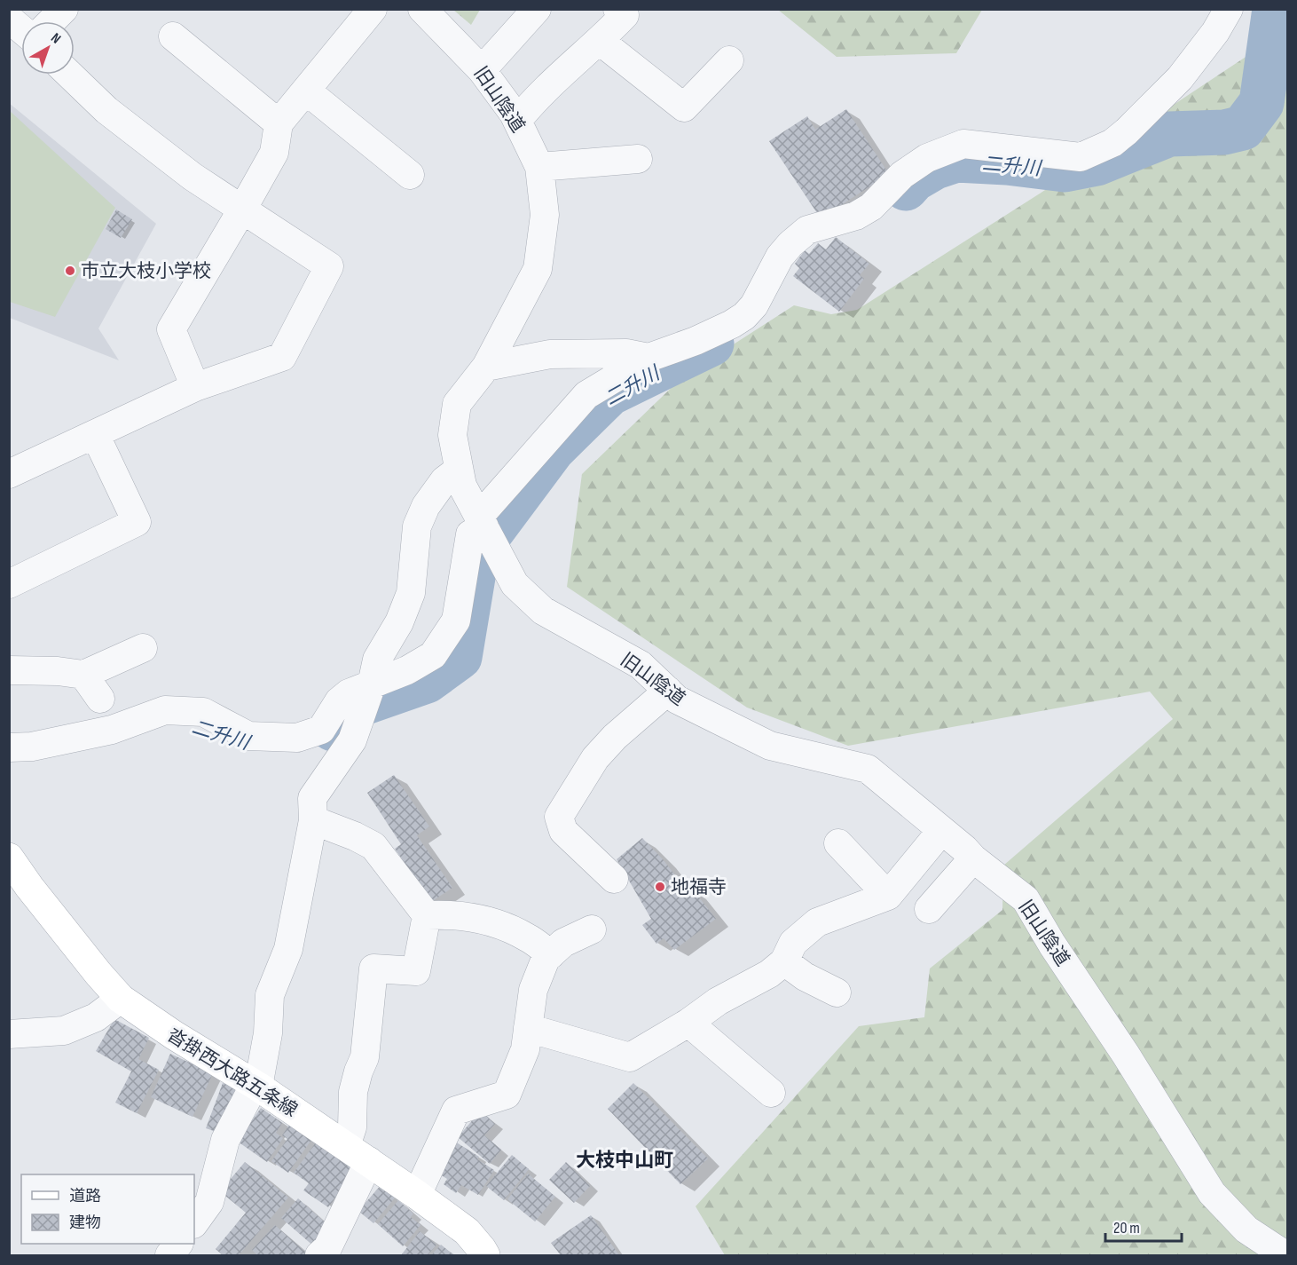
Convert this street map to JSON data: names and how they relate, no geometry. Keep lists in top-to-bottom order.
{
  "streets": {
    "main road": ["沓掛西大路五条線"],
    "street": ["旧山陰道"]
  },
  "districts": ["大枝中山町"],
  "water": ["二升川"],
  "places": ["市立大枝小学校", "地福寺"],
  "legend": ["道路", "建物"],
  "scale_bar": "20 m",
  "north": "top right"
}
